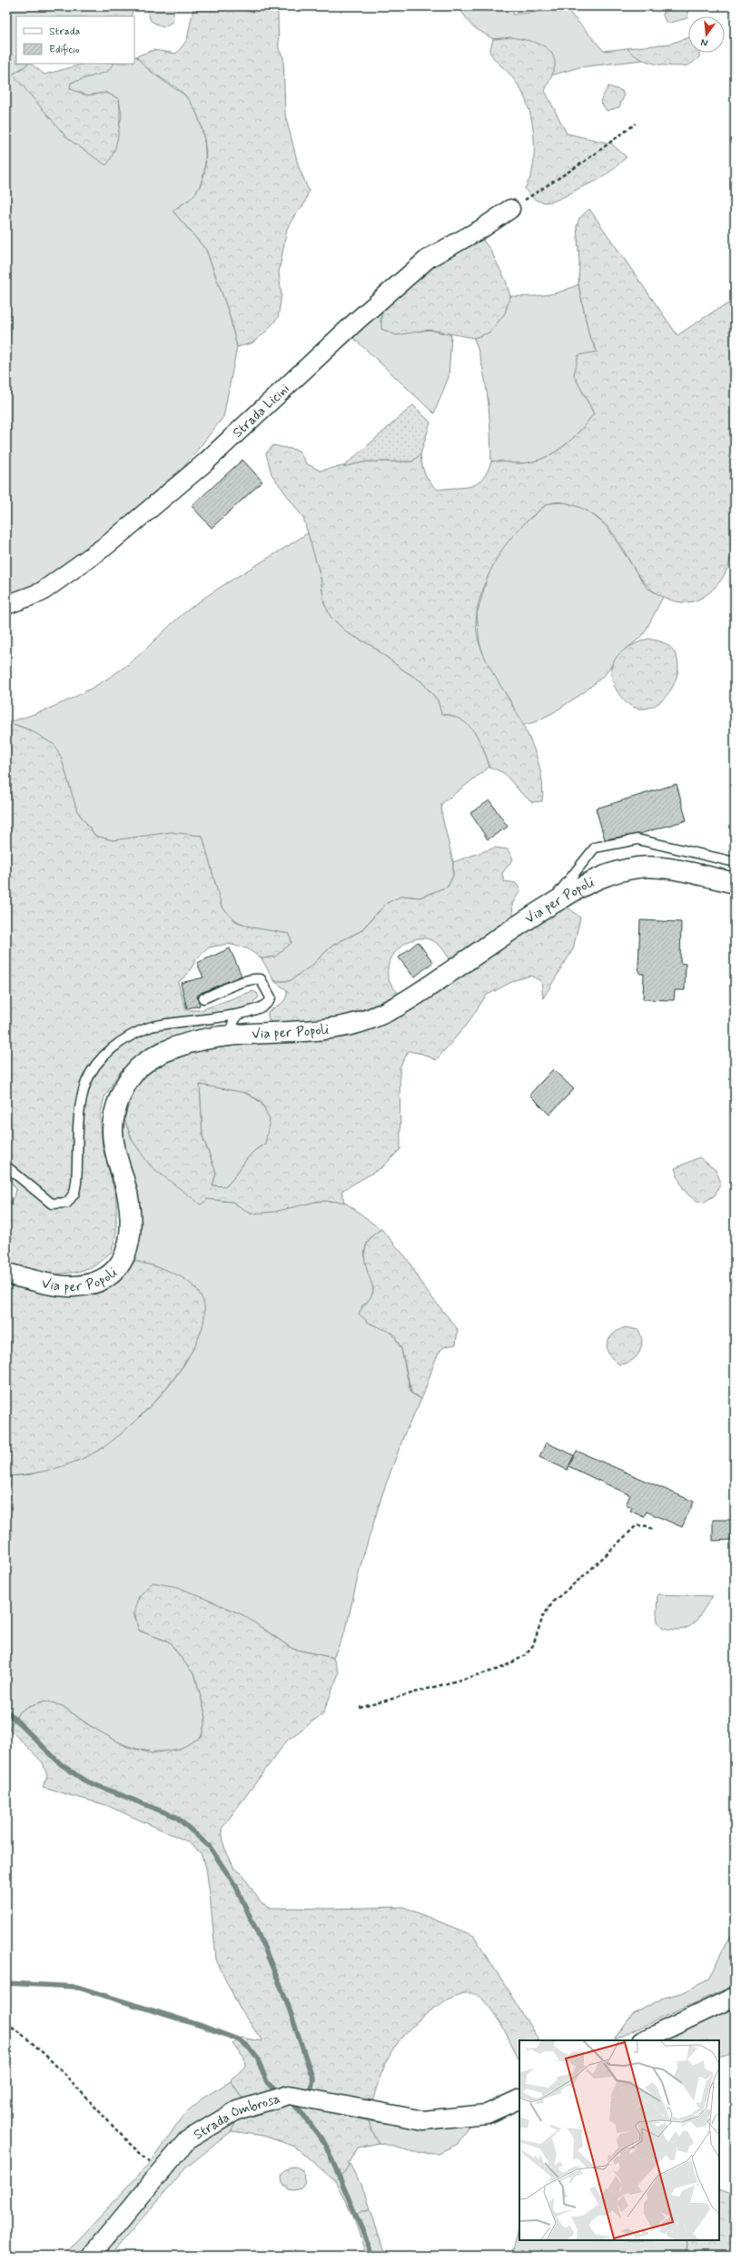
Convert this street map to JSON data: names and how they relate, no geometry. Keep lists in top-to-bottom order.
{
  "streets": {
    "main road": ["Via per Popoli"],
    "street": ["Strada Licini", "Strada Ombrosa"]
  },
  "legend": ["Strada", "Edificio"],
  "north": "bottom"
}
